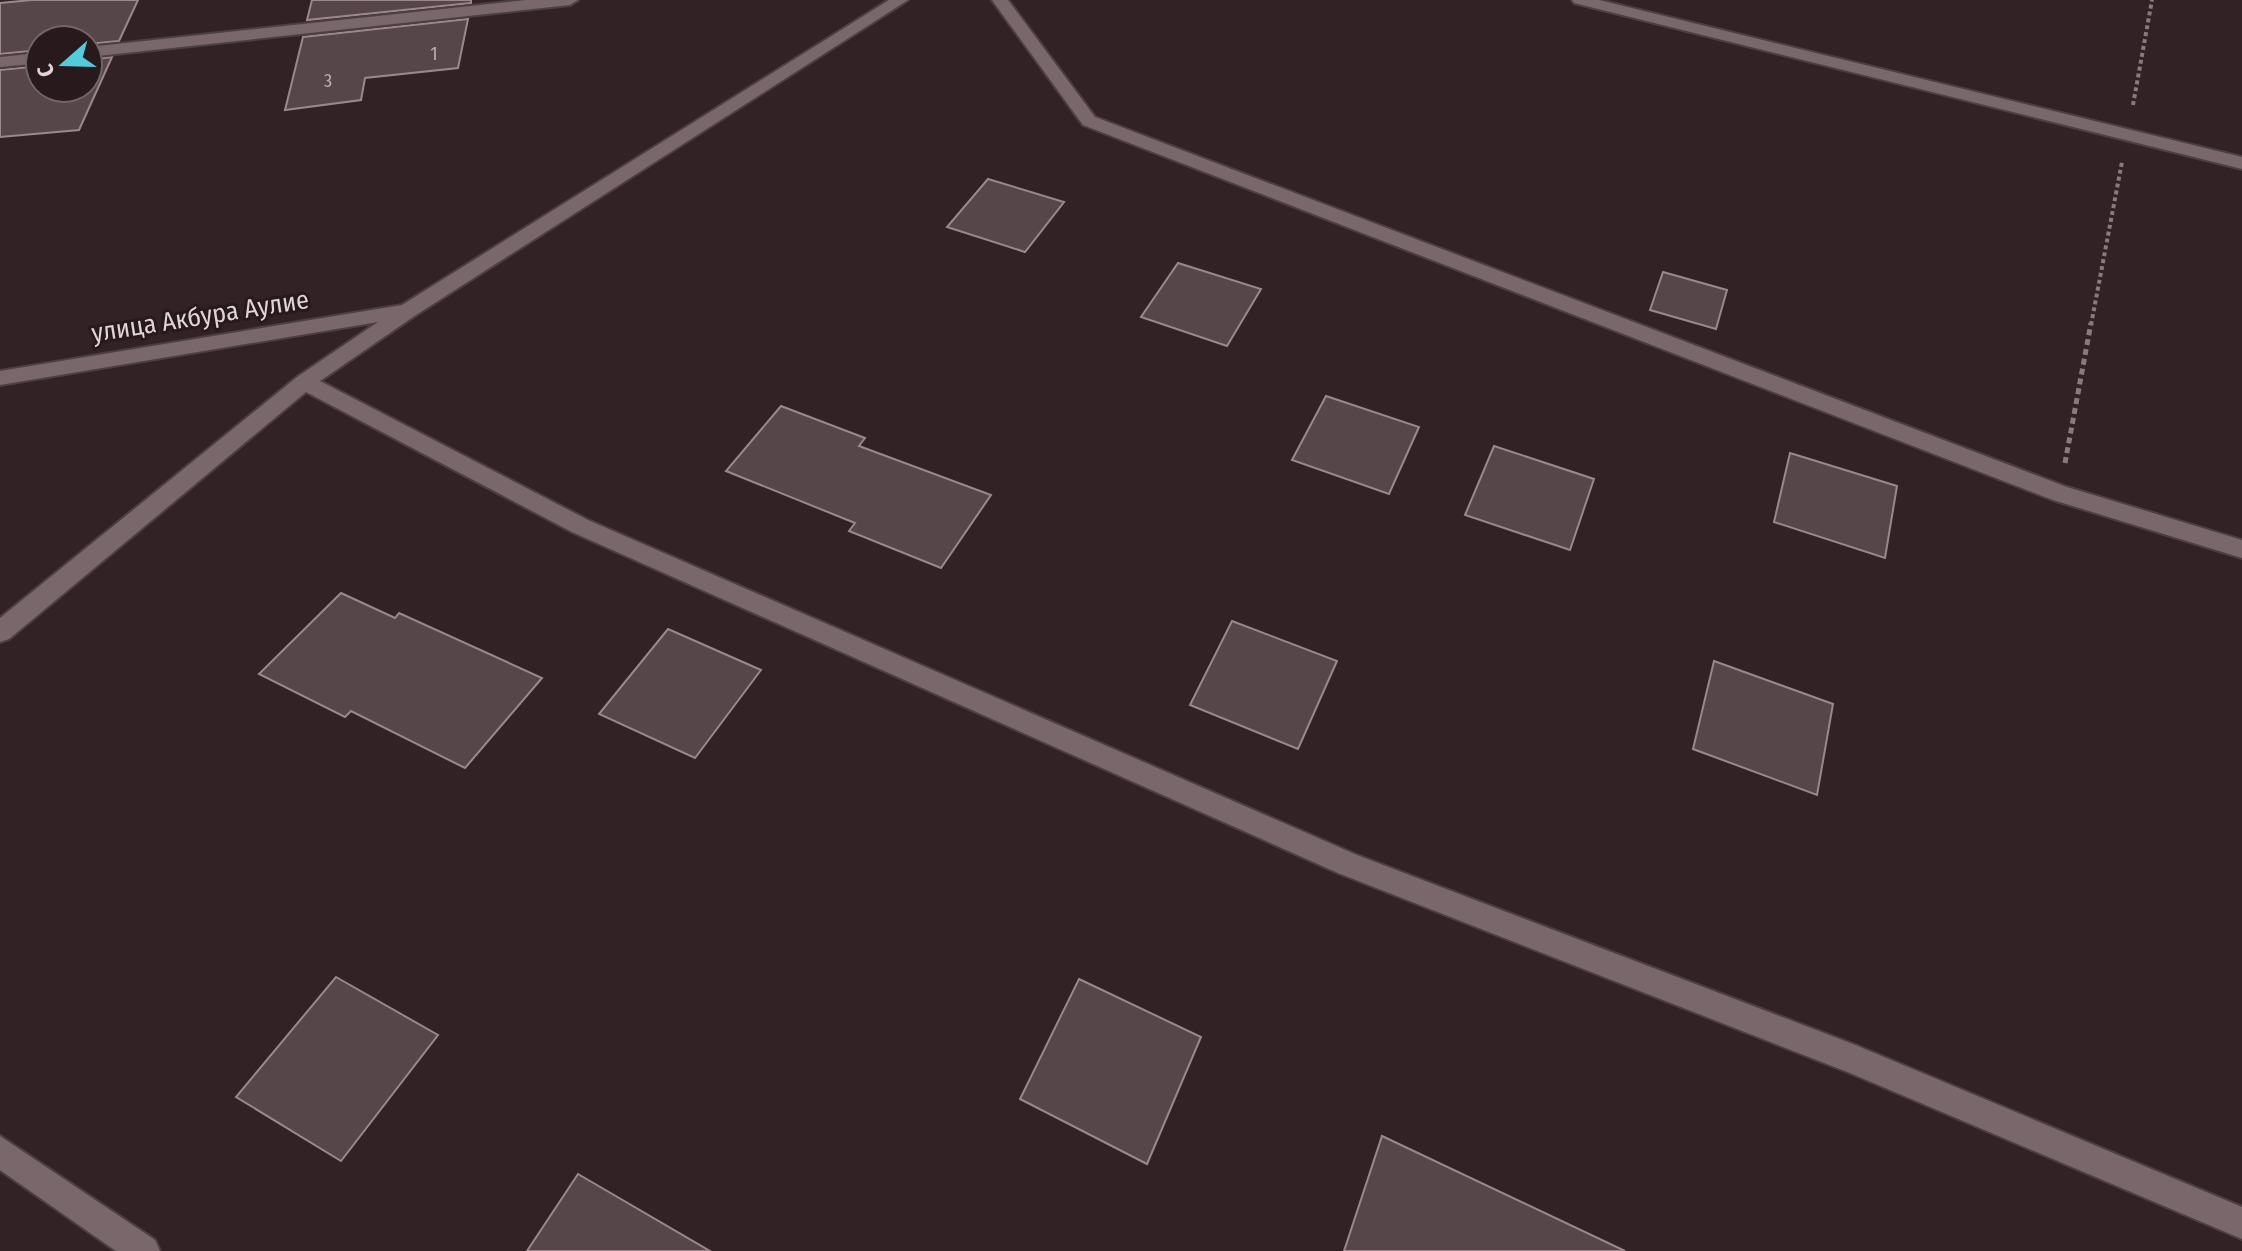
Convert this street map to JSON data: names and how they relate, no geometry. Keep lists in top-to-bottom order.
{
  "streets": {
    "street": ["улица Акбура Аулие"]
  },
  "house_numbers": ["1", "3"],
  "north": "left"
}
